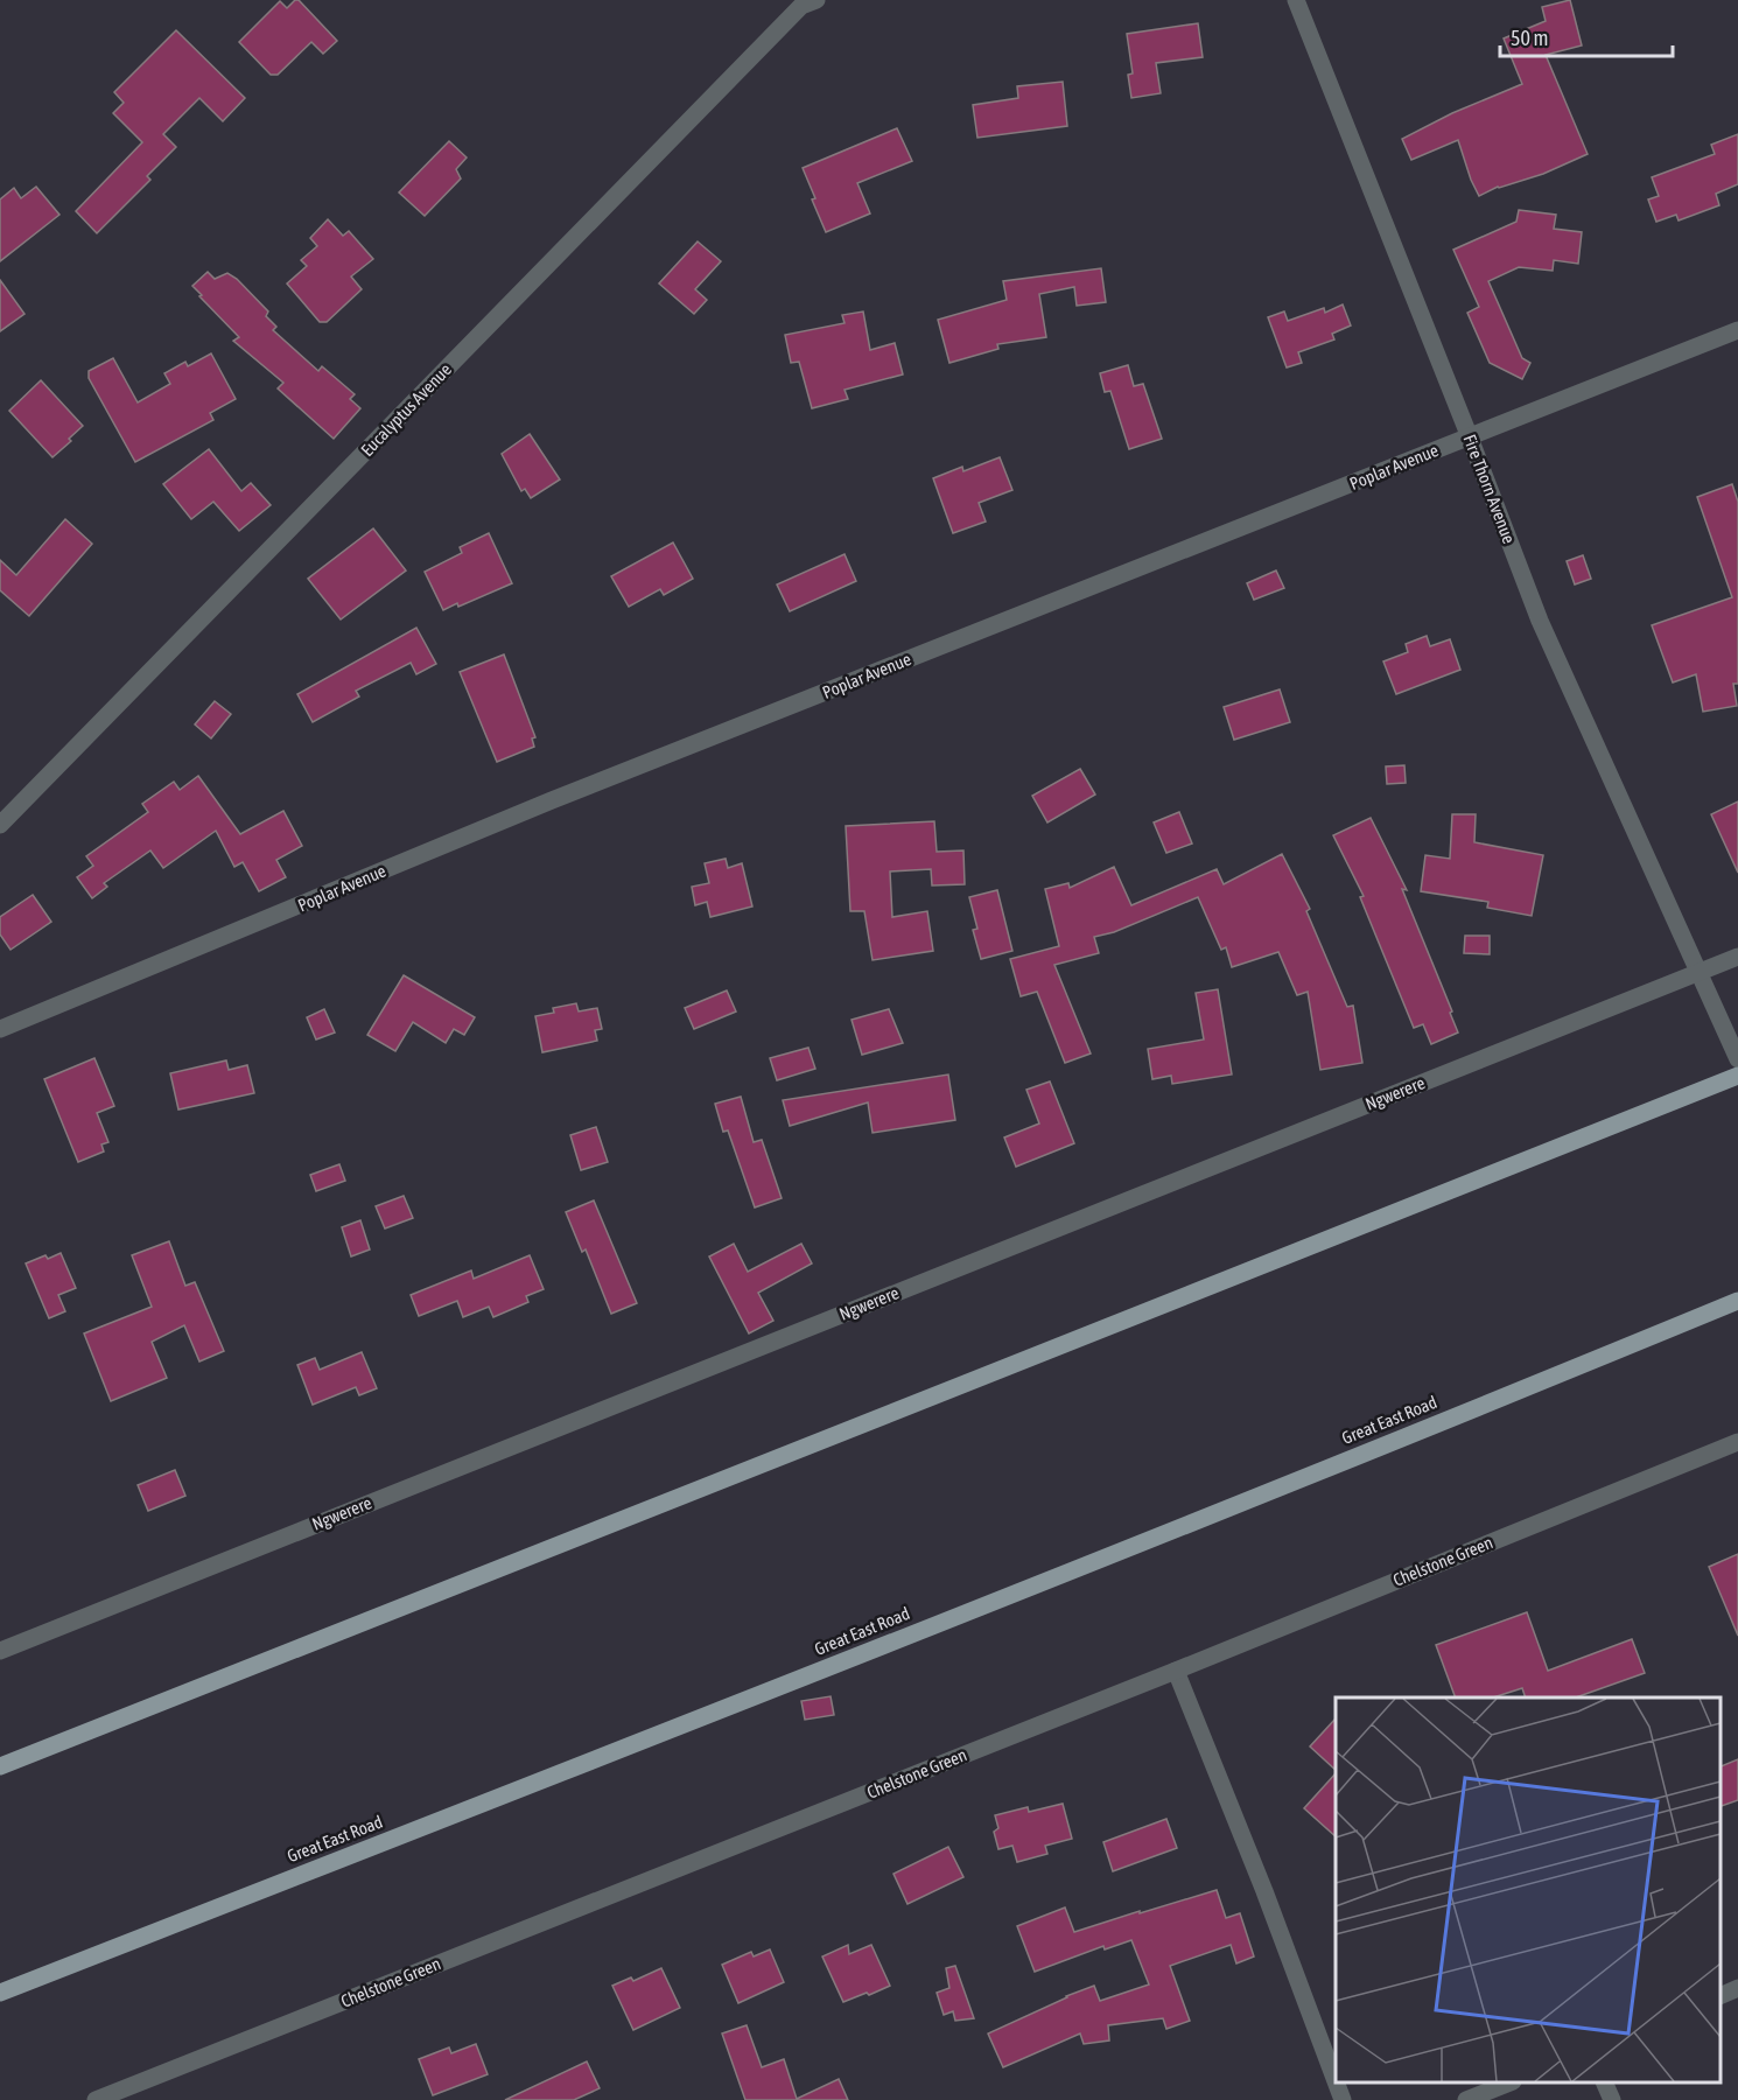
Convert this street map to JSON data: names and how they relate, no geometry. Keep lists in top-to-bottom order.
{
  "streets": {
    "main road": ["Great East Road"],
    "street": [
      "Eucalyptus Avenue",
      "Poplar Avenue",
      "Fire Thorn Avenue",
      "Ngwerere",
      "Chelstone Green"
    ]
  },
  "crossings": [
    ["Poplar Avenue", "Fire Thorn Avenue"],
    ["Fire Thorn Avenue", "Ngwerere"]
  ],
  "scale_bar": "50 m"
}
